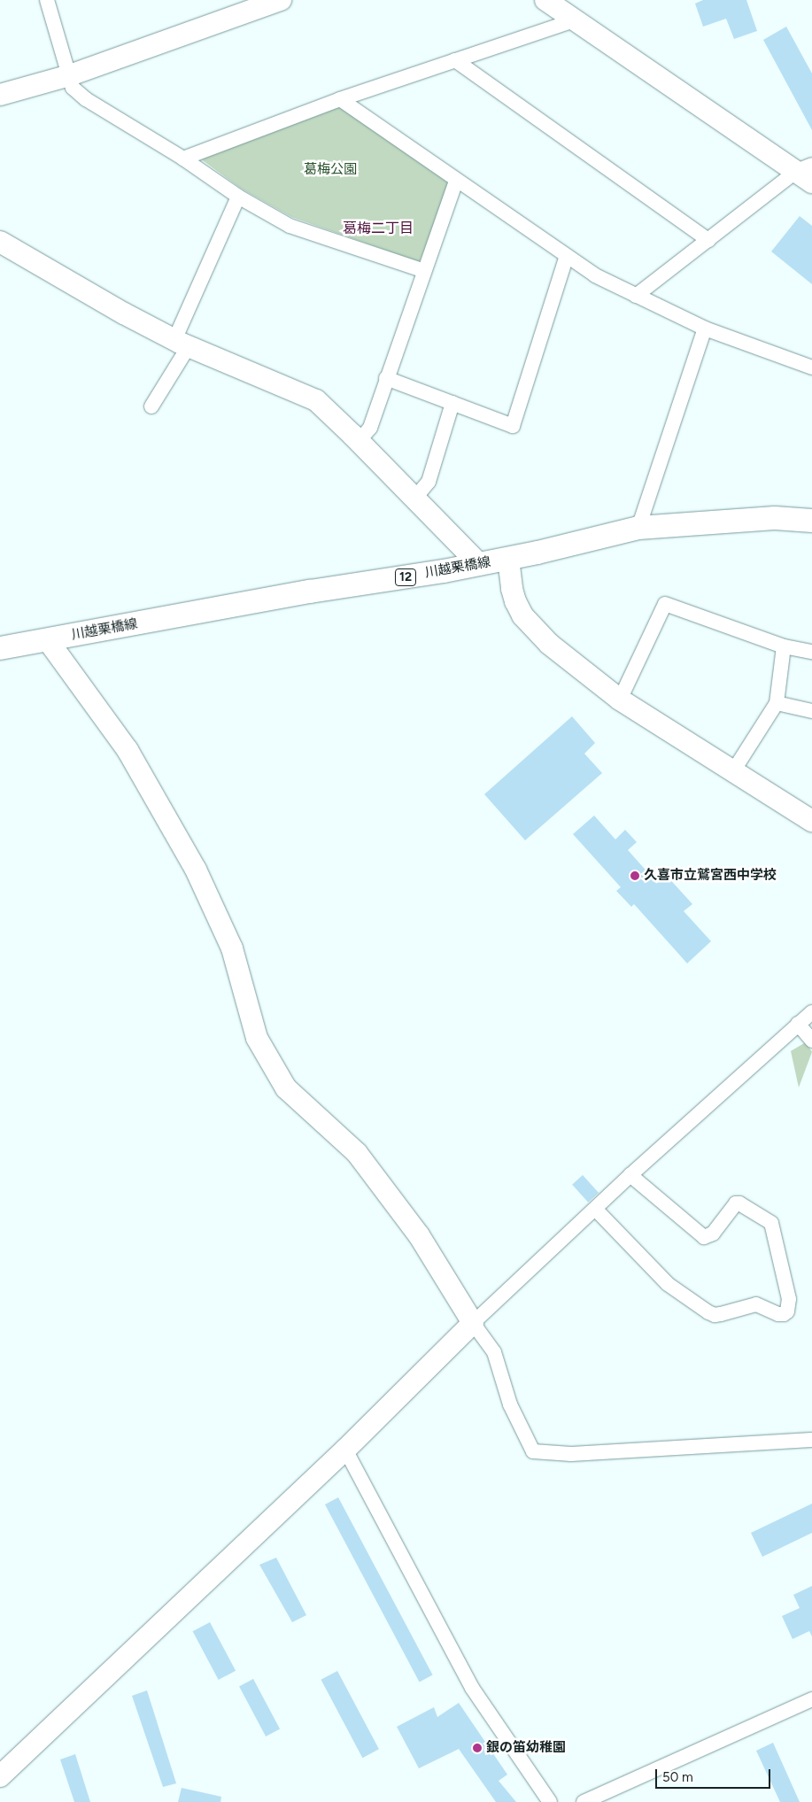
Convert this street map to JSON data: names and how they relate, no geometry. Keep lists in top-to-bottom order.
{
  "streets": {
    "main road": ["川越栗橋線", "12"]
  },
  "districts": ["葛梅二丁目"],
  "parks": ["葛梅公園"],
  "places": ["久喜市立鷲宮西中学校", "銀の笛幼稚園"],
  "scale_bar": "50 m"
}
